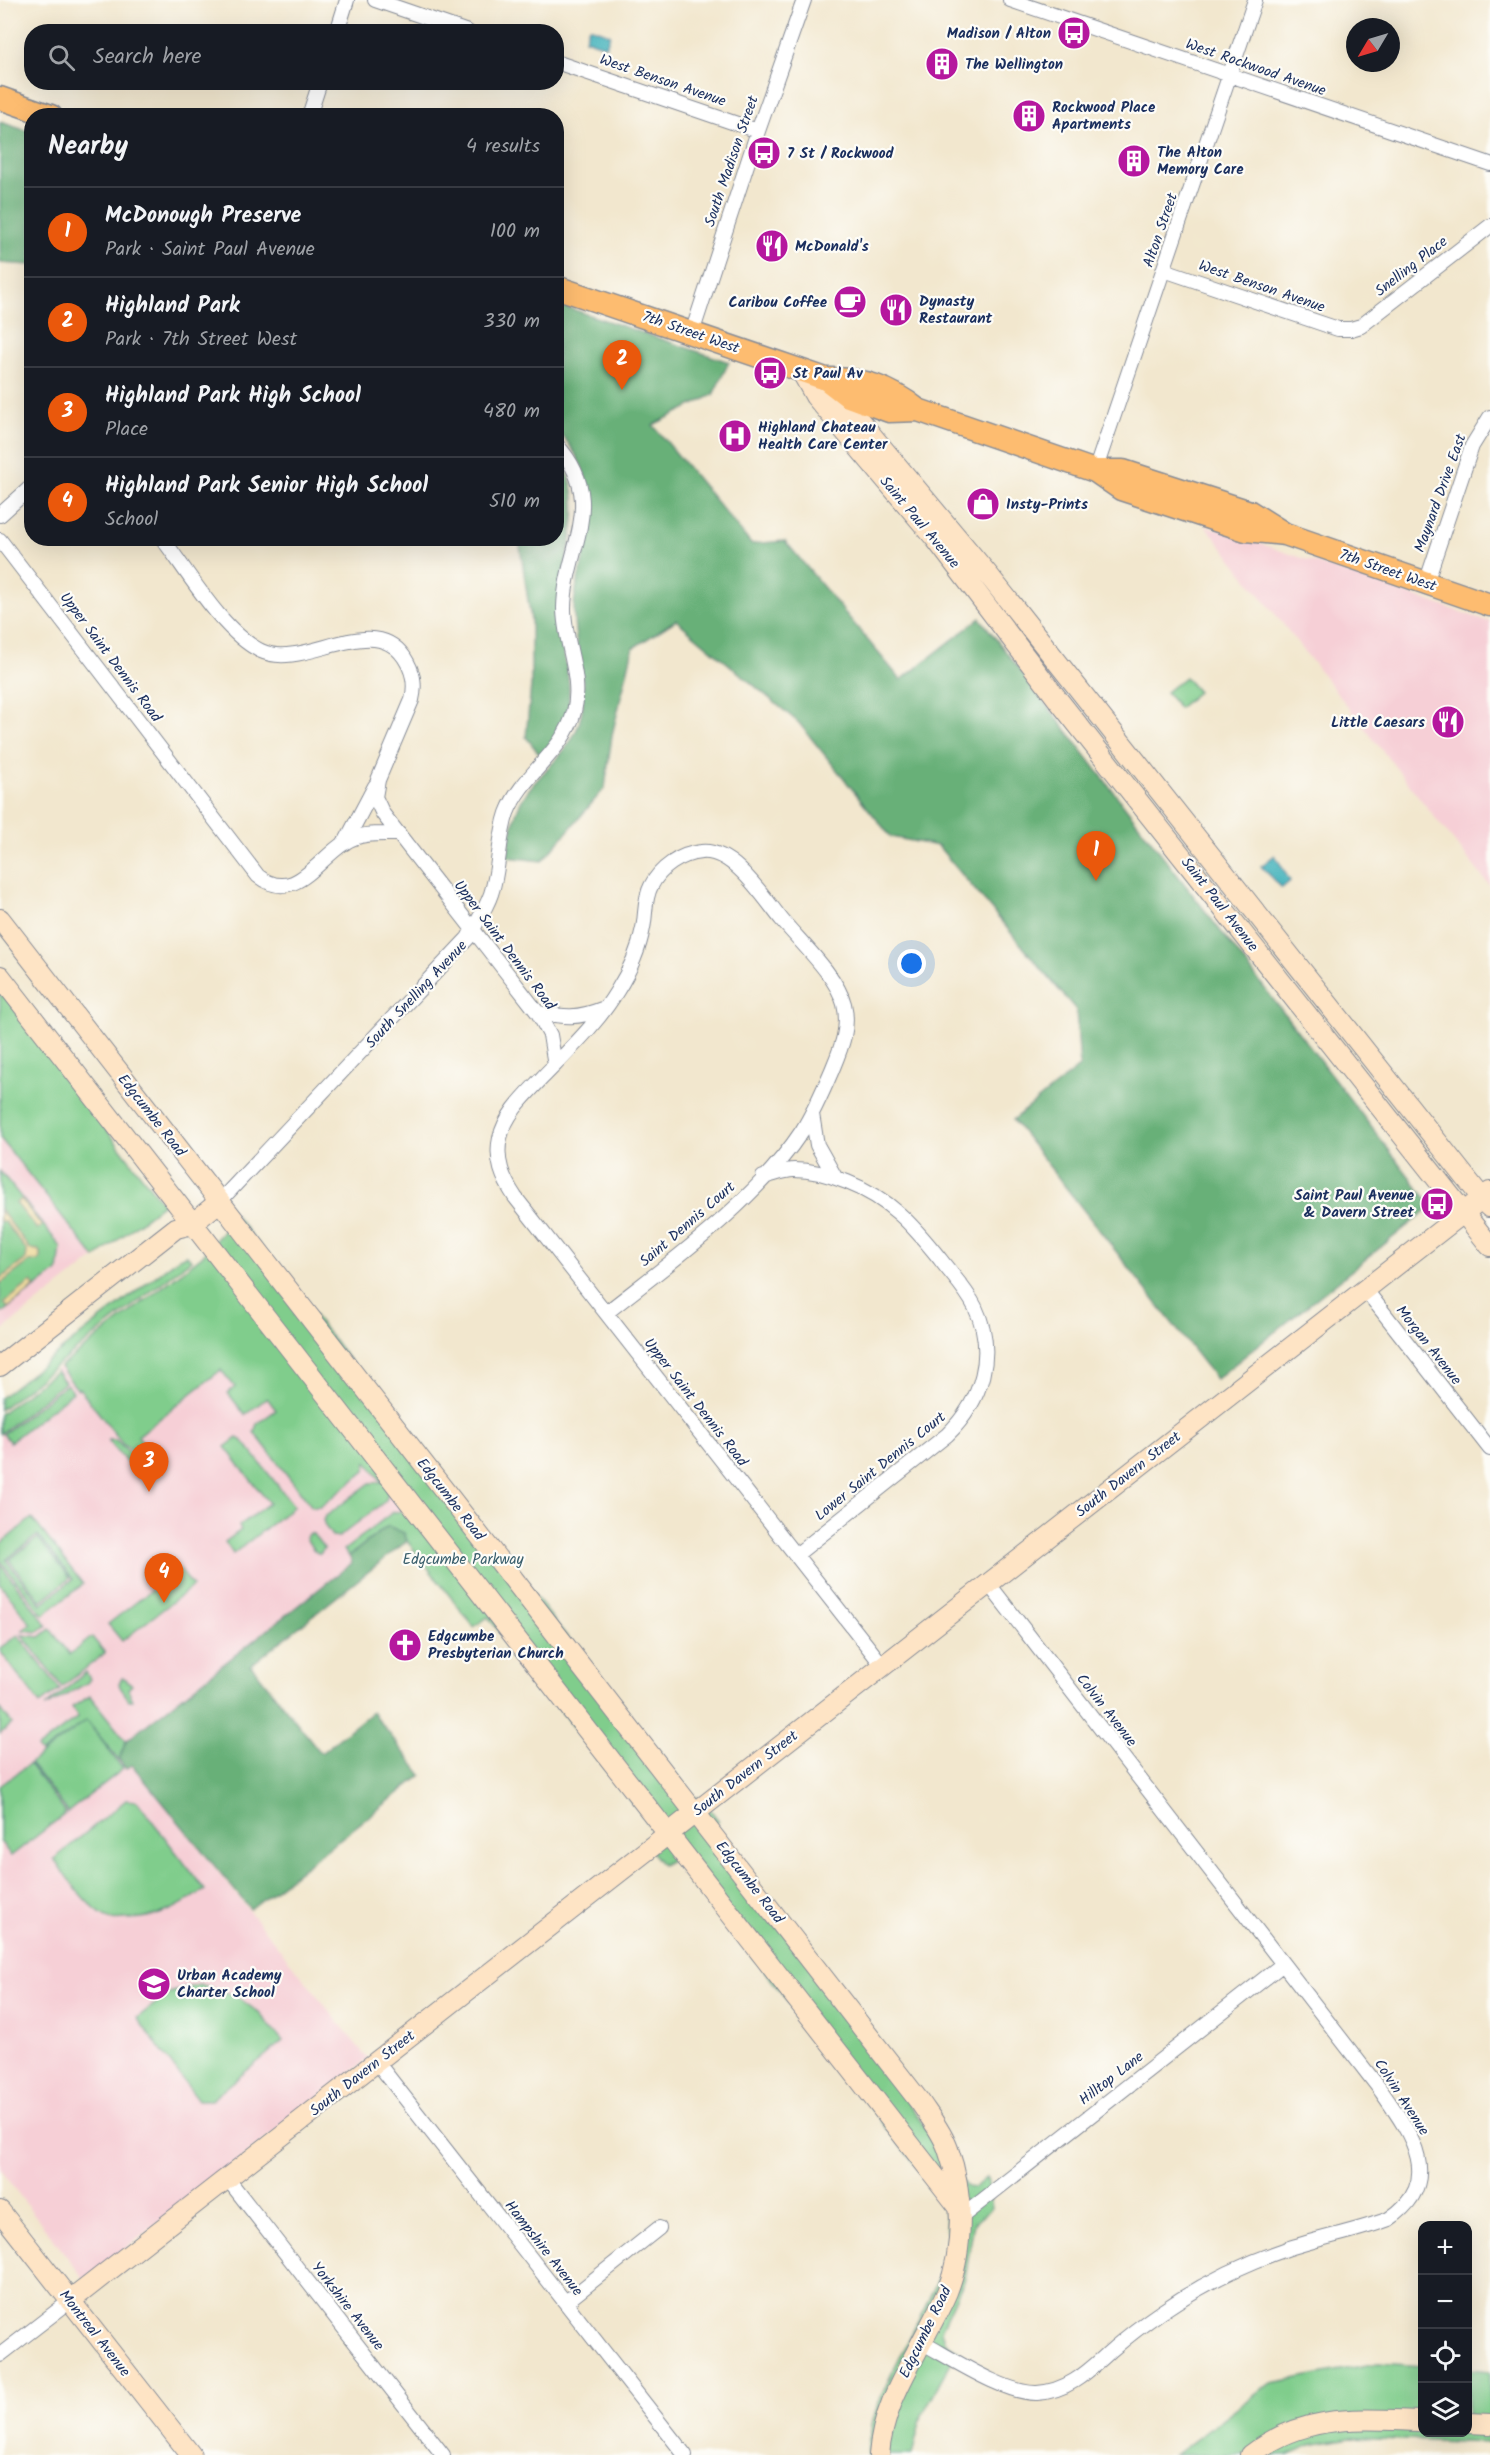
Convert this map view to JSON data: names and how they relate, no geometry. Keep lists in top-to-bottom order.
{
  "streets": {
    "main road": ["7th Street West"],
    "street": [
      "West Rockwood Avenue",
      "West Benson Avenue",
      "South Madison Street",
      "Alton Street",
      "Snelling Place",
      "Maynard Drive East",
      "Saint Paul Avenue",
      "Upper Saint Dennis Road",
      "South Snelling Avenue",
      "Edgcumbe Road",
      "Saint Dennis Court",
      "Morgan Avenue",
      "Lower Saint Dennis Court",
      "South Davern Street",
      "Colvin Avenue",
      "Hilltop Lane",
      "Hampshire Avenue",
      "Yorkshire Avenue",
      "Montreal Avenue"
    ]
  },
  "crossings": [
    ["West Rockwood Avenue", "Alton Street"],
    ["West Benson Avenue", "South Madison Street"],
    ["West Benson Avenue", "Alton Street"],
    ["West Benson Avenue", "Snelling Place"],
    ["South Madison Street", "7th Street West"],
    ["Alton Street", "7th Street West"],
    ["7th Street West", "Maynard Drive East"],
    ["7th Street West", "Saint Paul Avenue"],
    ["Saint Paul Avenue", "South Davern Street"],
    ["Upper Saint Dennis Road", "South Snelling Avenue"],
    ["Upper Saint Dennis Road", "Saint Dennis Court"],
    ["Upper Saint Dennis Road", "Lower Saint Dennis Court"],
    ["Upper Saint Dennis Road", "South Davern Street"],
    ["South Snelling Avenue", "Edgcumbe Road"],
    ["Edgcumbe Road", "South Davern Street"],
    ["Edgcumbe Road", "Colvin Avenue"],
    ["Edgcumbe Road", "Hilltop Lane"],
    ["Saint Dennis Court", "Lower Saint Dennis Court"],
    ["Morgan Avenue", "South Davern Street"],
    ["South Davern Street", "Colvin Avenue"],
    ["South Davern Street", "Hampshire Avenue"],
    ["South Davern Street", "Yorkshire Avenue"],
    ["South Davern Street", "Montreal Avenue"],
    ["Colvin Avenue", "Hilltop Lane"]
  ],
  "parks": ["Edgcumbe Parkway"],
  "places": {
    "bus stop": [
      "Madison / Alton",
      "7 St / Rockwood",
      "St Paul Av",
      "Saint Paul Avenue & Davern Street"
    ],
    "building": ["The Wellington", "Rockwood Place Apartments", "The Alton Memory Care"],
    "restaurant": ["McDonald's", "Dynasty Restaurant", "Little Caesars"],
    "cafe": ["Caribou Coffee"],
    "hospital": ["Highland Chateau Health Care Center"],
    "shop": ["Insty-Prints"],
    "church": ["Edgcumbe Presbyterian Church"],
    "school or university": ["Urban Academy Charter School"]
  },
  "north": "bottom left",
  "page": {
    "search": "Search here",
    "heading": ["Nearby", "4 results"],
    "list": [
      {
        "mark": "1",
        "name": "McDonough Preserve",
        "note": "Park · Saint Paul Avenue",
        "value": "100 m"
      },
      {
        "mark": "2",
        "name": "Highland Park",
        "note": "Park · 7th Street West",
        "value": "330 m"
      },
      {
        "mark": "3",
        "name": "Highland Park High School",
        "note": "Place",
        "value": "480 m"
      },
      {
        "mark": "4",
        "name": "Highland Park Senior High School",
        "note": "School",
        "value": "510 m"
      }
    ],
    "pins": [
      "2",
      "1",
      "3",
      "4"
    ],
    "map_buttons": ["+", "−"]
  }
}
